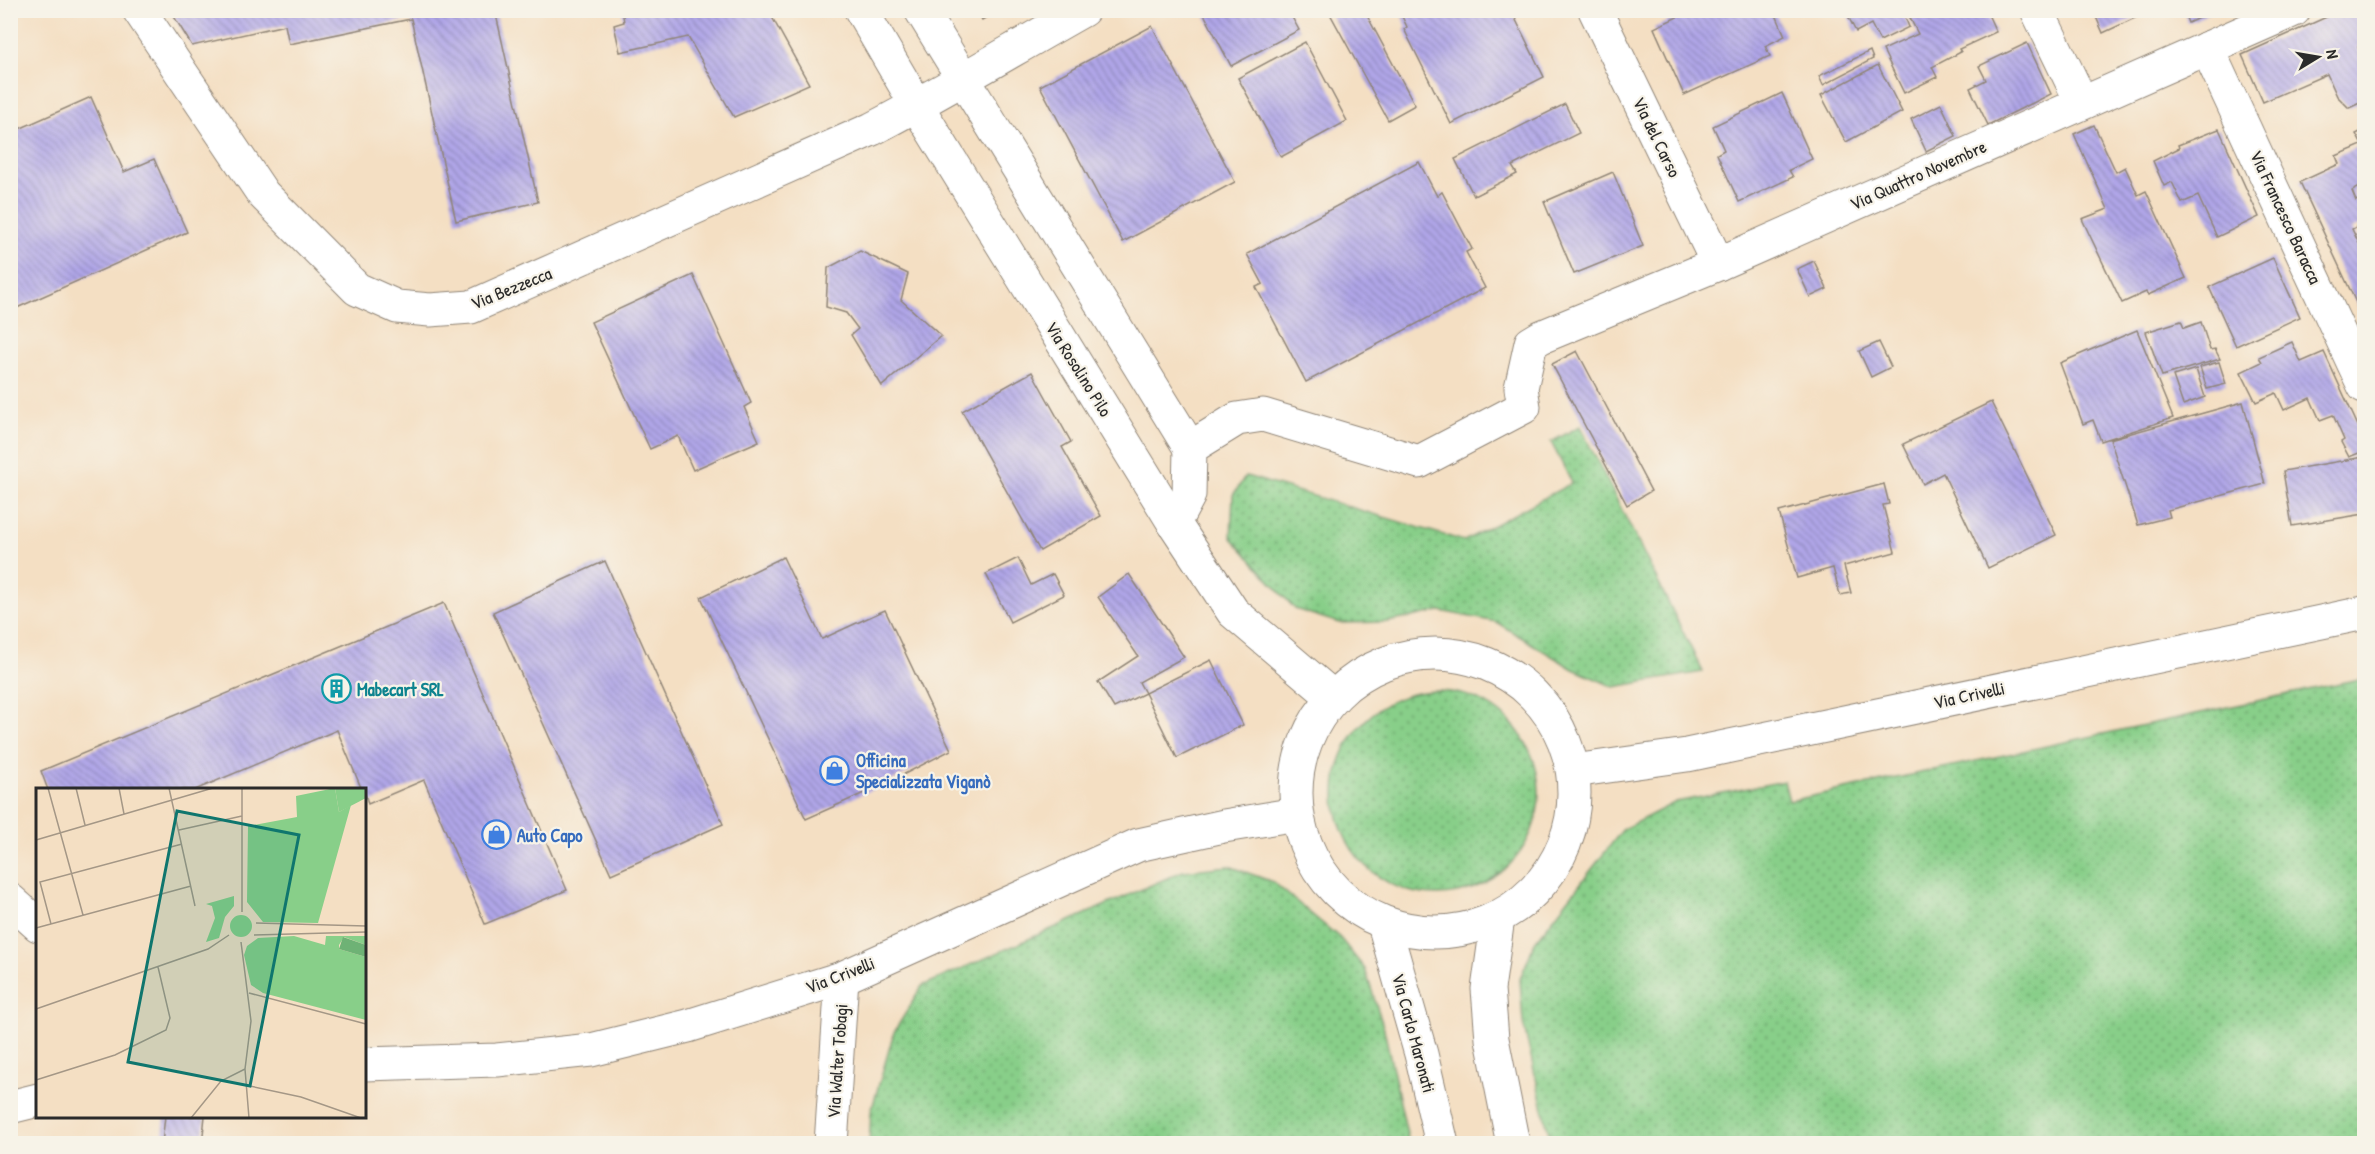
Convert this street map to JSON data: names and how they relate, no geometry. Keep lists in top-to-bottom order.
{
  "streets": {
    "street": [
      "Via del Carso",
      "Via Quattro Novembre",
      "Via Francesco Baracca",
      "Via Bezzecca",
      "Via Rosolino Pilo",
      "Via Crivelli",
      "Via Carlo Maronati",
      "Via Walter Tobagi"
    ]
  },
  "crossings": [
    ["Via del Carso", "Via Quattro Novembre"],
    ["Via Quattro Novembre", "Via Francesco Baracca"],
    ["Via Bezzecca", "Via Rosolino Pilo"],
    ["Via Crivelli", "Via Walter Tobagi"]
  ],
  "places": {
    "building": ["Mabecart SRL"],
    "shop": ["Officina Specializzata Viganò", "Auto Capo"]
  },
  "north": "right"
}
